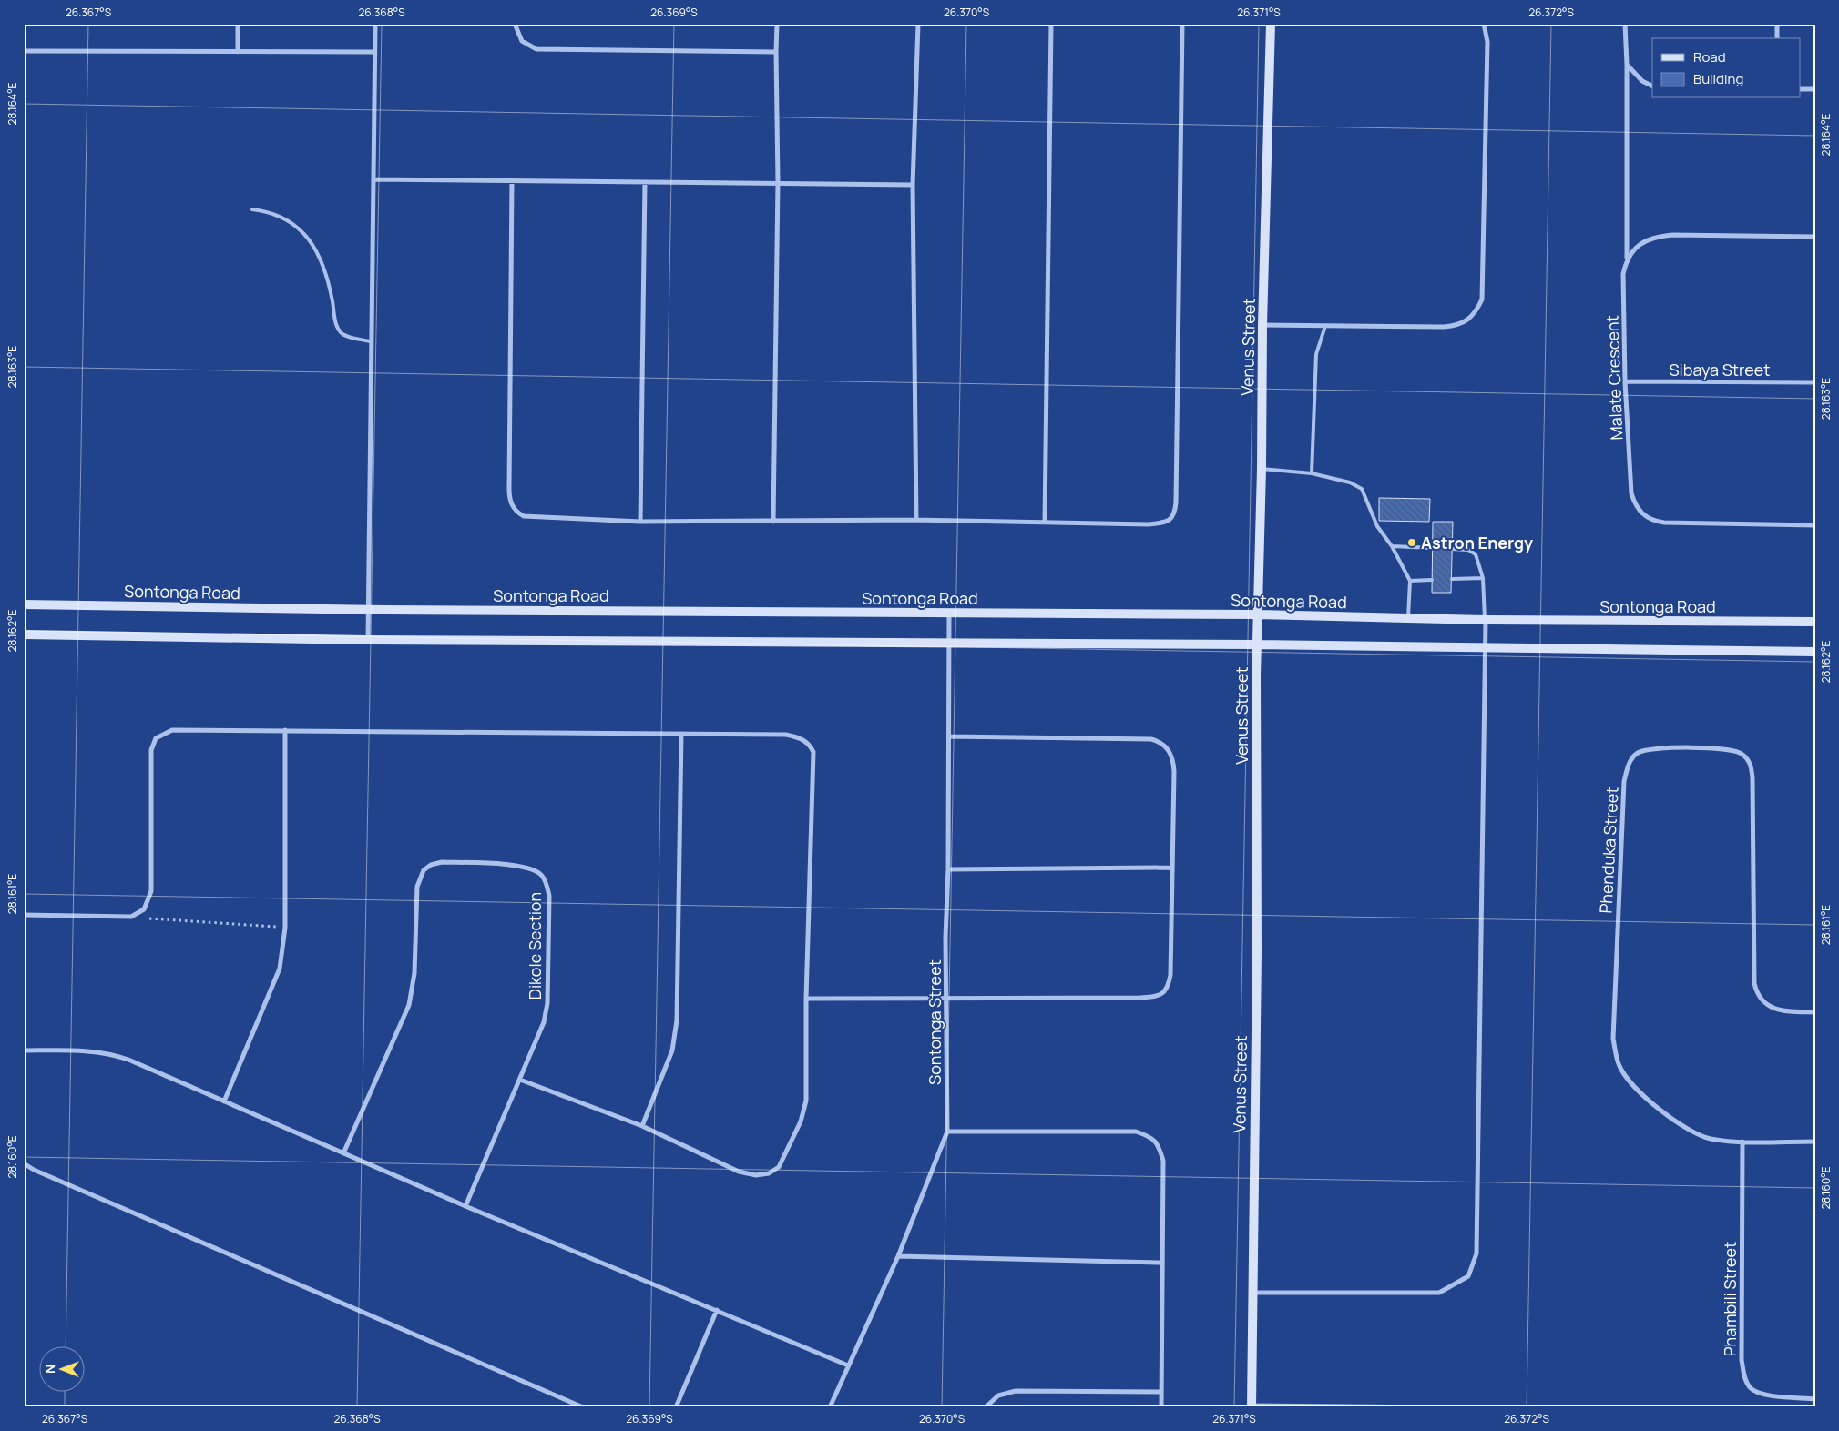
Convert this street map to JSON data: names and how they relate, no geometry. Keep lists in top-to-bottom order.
{
  "streets": {
    "main road": ["Venus Street", "Sontonga Road"],
    "street": [
      "Sibaya Street",
      "Malate Crescent",
      "Phenduka Street",
      "Dikole Section",
      "Sontonga Street",
      "Phambili Street"
    ]
  },
  "crossings": [
    ["Venus Street", "Sontonga Road"],
    ["Sibaya Street", "Malate Crescent"],
    ["Sontonga Road", "Sontonga Street"],
    ["Phenduka Street", "Phambili Street"]
  ],
  "places": ["Astron Energy"],
  "legend": ["Road", "Building"],
  "north": "left",
  "coordinates": [
    "26.367°S",
    "26.368°S",
    "26.369°S",
    "26.370°S",
    "26.371°S",
    "26.372°S",
    "28.164°E",
    "28.163°E",
    "28.162°E",
    "28.161°E",
    "28.160°E"
  ]
}
